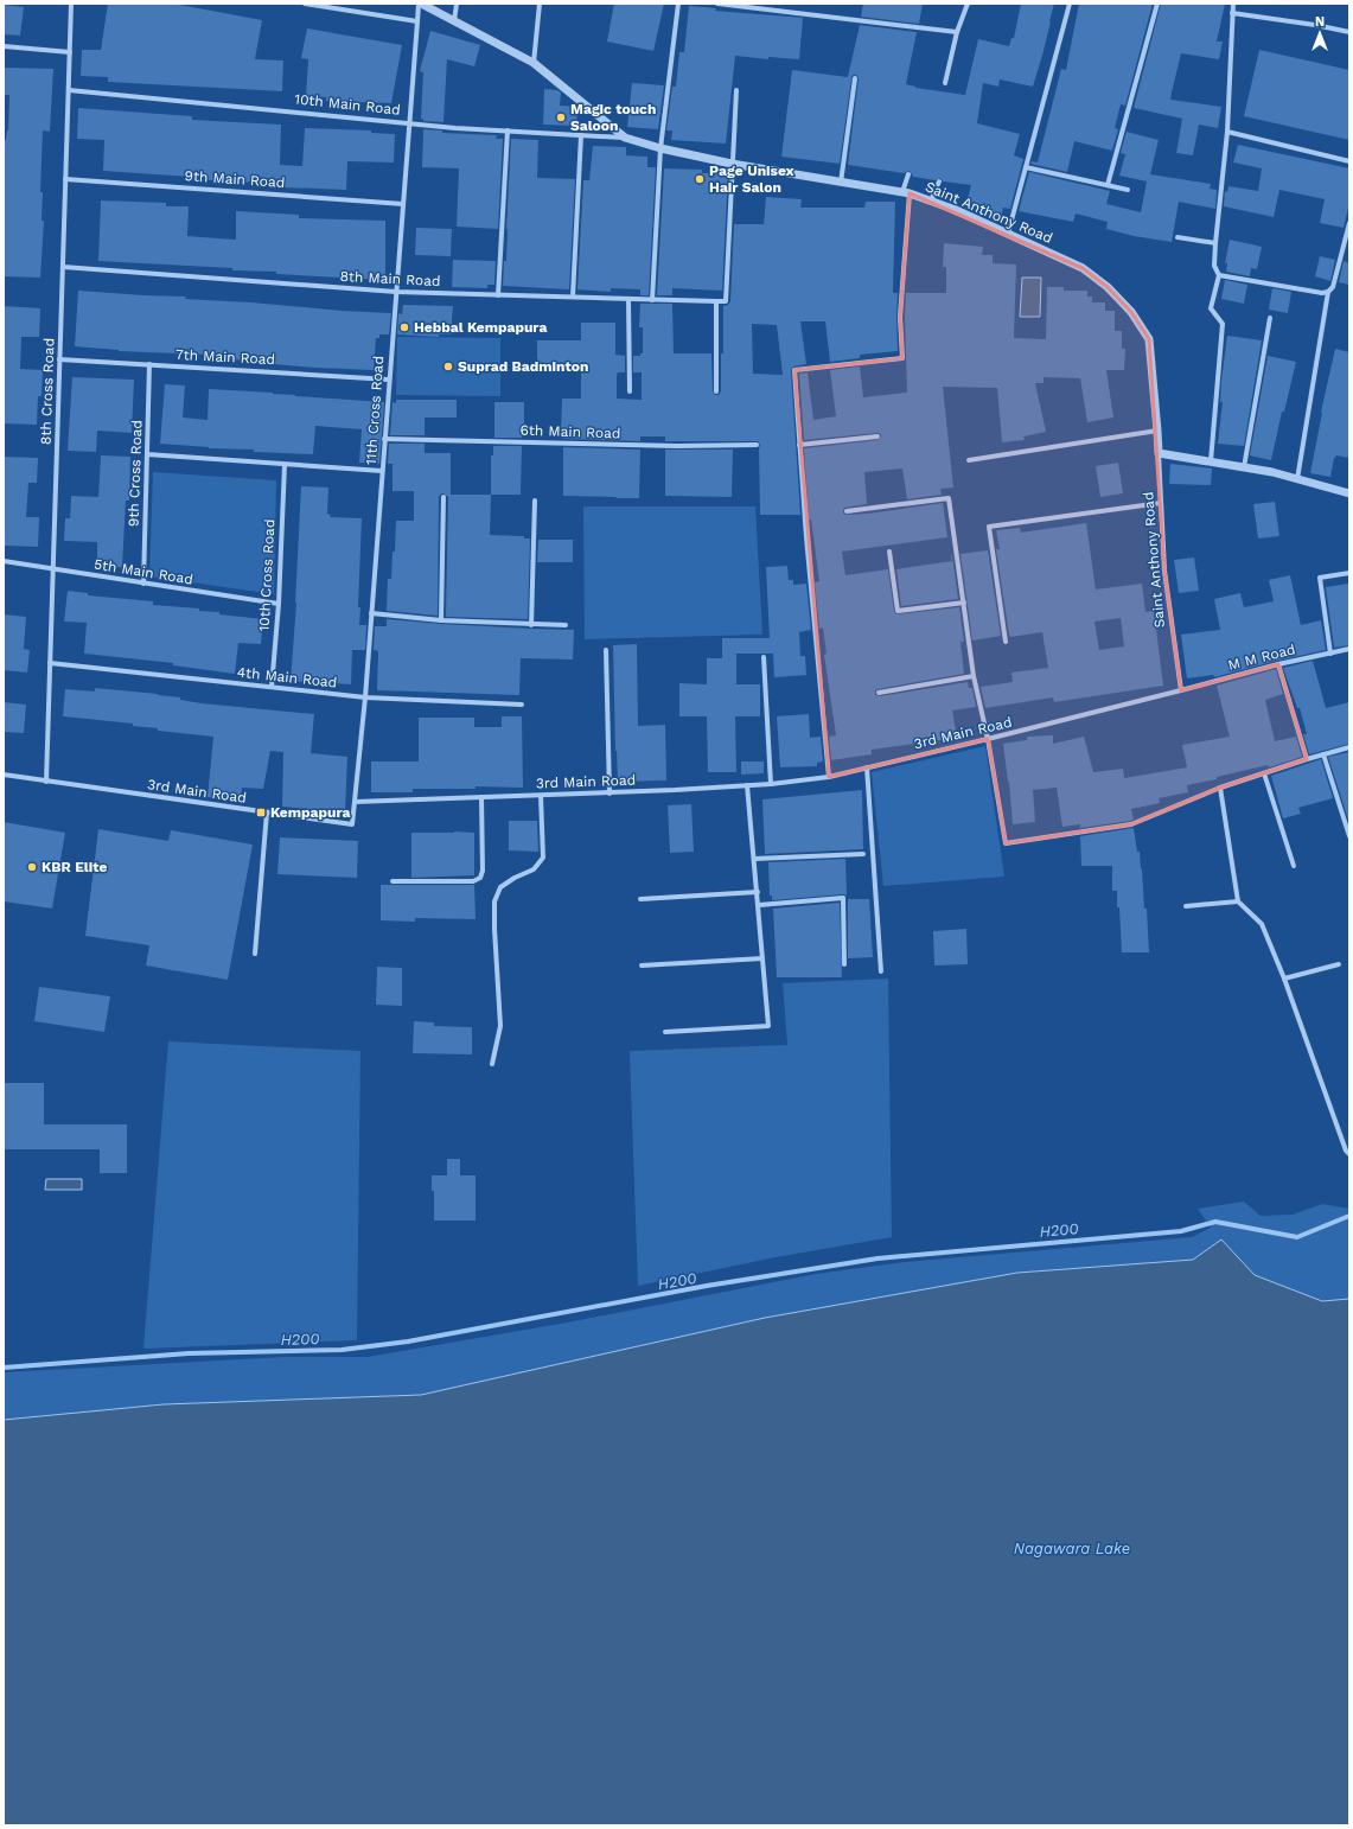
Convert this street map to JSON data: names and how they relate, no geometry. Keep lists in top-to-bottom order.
{
  "streets": {
    "street": [
      "10th Main Road",
      "9th Main Road",
      "Saint Anthony Road",
      "8th Main Road",
      "7th Main Road",
      "8th Cross Road",
      "11th Cross Road",
      "6th Main Road",
      "9th Cross Road",
      "5th Main Road",
      "10th Cross Road",
      "M M Road",
      "4th Main Road",
      "3rd Main Road"
    ]
  },
  "crossings": [
    ["10th Main Road", "Saint Anthony Road"],
    ["10th Main Road", "8th Cross Road"],
    ["10th Main Road", "11th Cross Road"],
    ["9th Main Road", "8th Cross Road"],
    ["9th Main Road", "11th Cross Road"],
    ["Saint Anthony Road", "11th Cross Road"],
    ["Saint Anthony Road", "M M Road"],
    ["Saint Anthony Road", "3rd Main Road"],
    ["8th Main Road", "8th Cross Road"],
    ["8th Main Road", "11th Cross Road"],
    ["7th Main Road", "8th Cross Road"],
    ["7th Main Road", "11th Cross Road"],
    ["7th Main Road", "9th Cross Road"],
    ["8th Cross Road", "5th Main Road"],
    ["8th Cross Road", "4th Main Road"],
    ["8th Cross Road", "3rd Main Road"],
    ["11th Cross Road", "6th Main Road"],
    ["11th Cross Road", "4th Main Road"],
    ["11th Cross Road", "3rd Main Road"],
    ["9th Cross Road", "5th Main Road"],
    ["5th Main Road", "10th Cross Road"],
    ["10th Cross Road", "4th Main Road"],
    ["M M Road", "3rd Main Road"]
  ],
  "water": ["H200", "Nagawara Lake"],
  "places": {
    "other": [
      "Magic touch Saloon",
      "Page Unisex Hair Salon",
      "Hebbal Kempapura",
      "Suprad Badminton",
      "KBR Elite"
    ],
    "transit": ["Kempapura"]
  },
  "north": "top"
}
